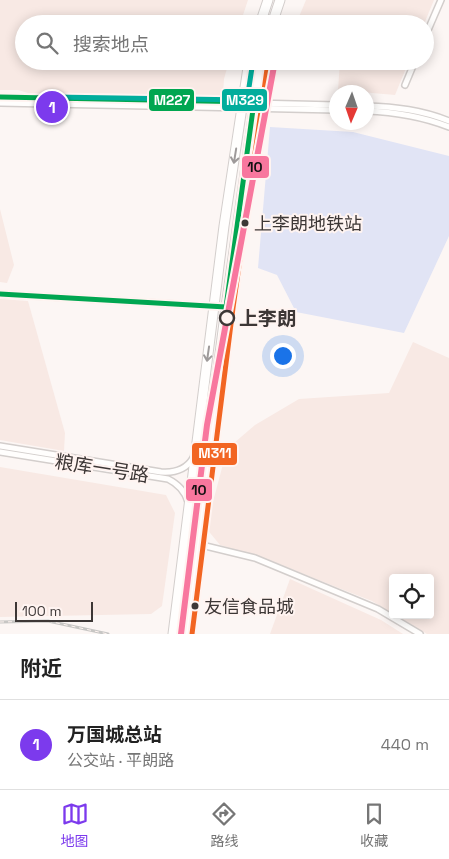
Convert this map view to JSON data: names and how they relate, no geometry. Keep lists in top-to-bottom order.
{
  "streets": {
    "street": ["粮库一号路"]
  },
  "places": ["上李朗地铁站", "上李朗", "友信食品城"],
  "lines": [
    "transit line 10",
    "transit line M311",
    "transit line M329",
    "transit line M227"
  ],
  "scale_bar": "100 m",
  "north": "bottom",
  "page": {
    "search": "搜索地点",
    "pins": "1",
    "scale": "100 m",
    "heading": "附近",
    "list": [
      {
        "mark": "1",
        "name": "万国城总站",
        "note": "公交站 · 平朗路",
        "value": "440 m"
      }
    ],
    "nav": ["地图", "路线", "收藏"]
  }
}
